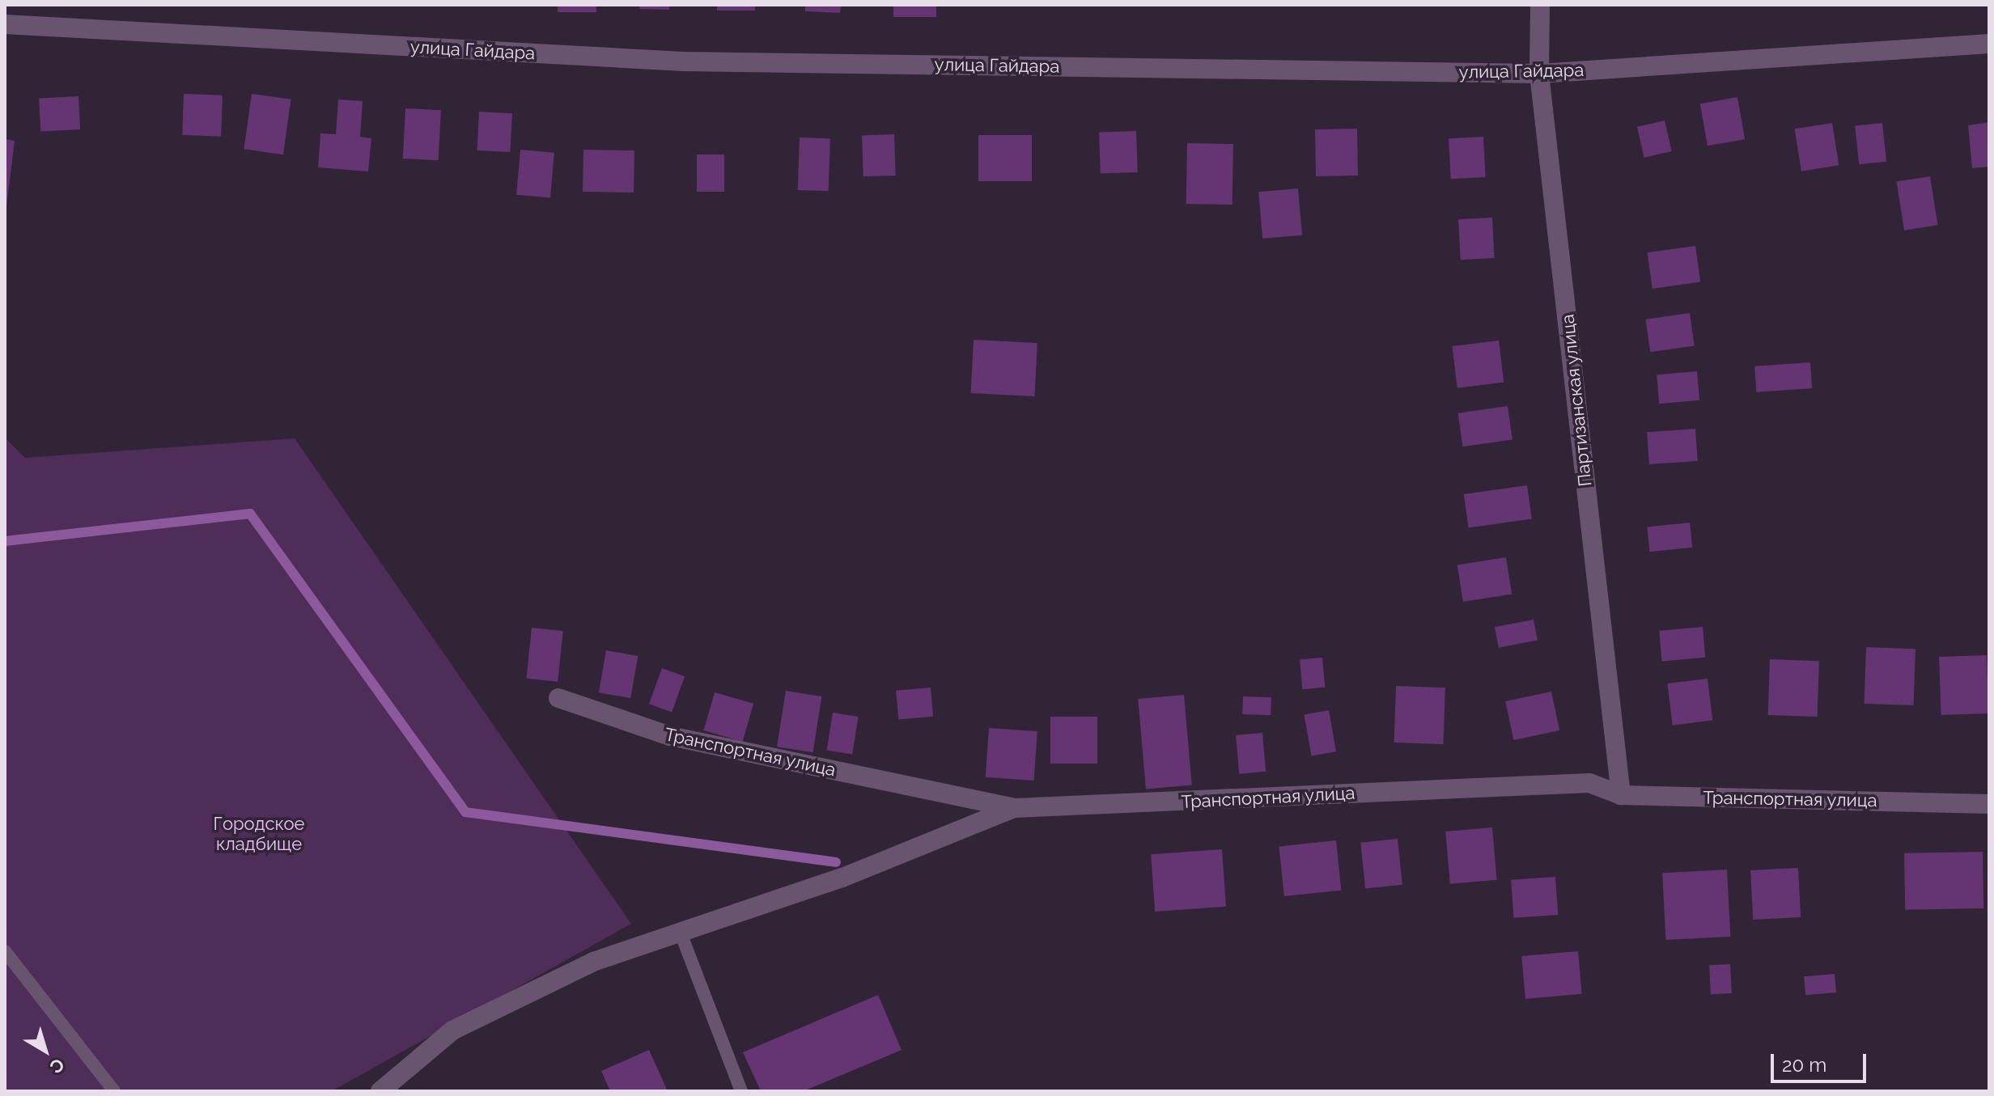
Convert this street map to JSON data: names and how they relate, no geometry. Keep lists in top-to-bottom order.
{
  "streets": {
    "street": ["улица Гайдара", "Партизанская улица", "Транспортная улица"]
  },
  "crossings": [
    ["улица Гайдара", "Партизанская улица"],
    ["Партизанская улица", "Транспортная улица"]
  ],
  "parks": ["Городское кладбище"],
  "scale_bar": "20 m",
  "north": "bottom right"
}
